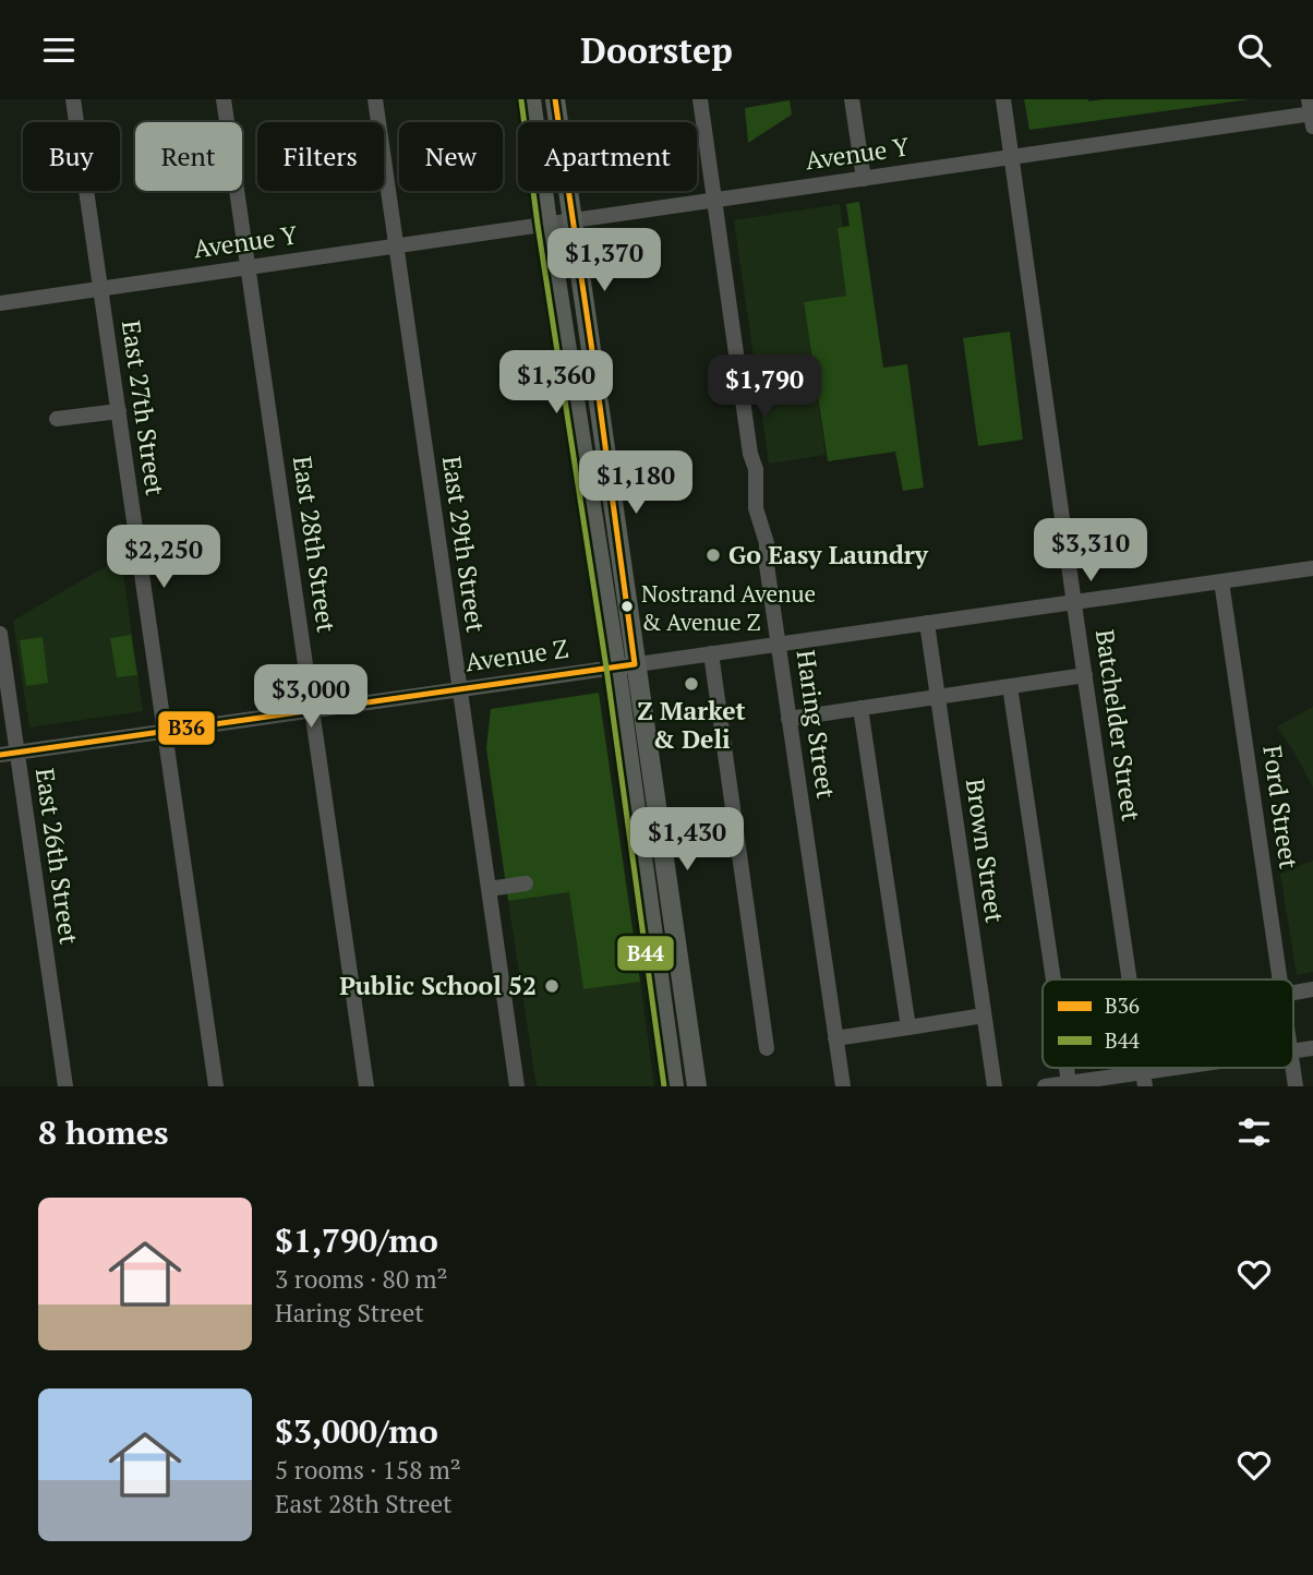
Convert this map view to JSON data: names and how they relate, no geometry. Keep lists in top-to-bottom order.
{
  "streets": {
    "street": [
      "Avenue Y",
      "East 27th Street",
      "East 28th Street",
      "East 29th Street",
      "Avenue Z",
      "Haring Street",
      "Batchelder Street",
      "Ford Street",
      "Brown Street",
      "East 26th Street"
    ]
  },
  "crossings": [
    ["Avenue Y", "East 27th Street"],
    ["Avenue Y", "East 28th Street"],
    ["Avenue Y", "East 29th Street"],
    ["Avenue Y", "Haring Street"],
    ["Avenue Y", "Batchelder Street"],
    ["East 27th Street", "Avenue Z"],
    ["East 28th Street", "Avenue Z"],
    ["East 29th Street", "Avenue Z"],
    ["Avenue Z", "Haring Street"],
    ["Avenue Z", "Batchelder Street"],
    ["Avenue Z", "Ford Street"],
    ["Avenue Z", "Brown Street"],
    ["Avenue Z", "East 26th Street"]
  ],
  "places": [
    "Go Easy Laundry",
    "Nostrand Avenue & Avenue Z",
    "Z Market & Deli",
    "Public School 52"
  ],
  "lines": ["transit line B36", "transit line B44"],
  "legend": ["B36", "B44"],
  "page": {
    "header": "Doorstep",
    "chip": [
      "Buy",
      "Rent",
      "Filters",
      "New",
      "Apartment"
    ],
    "price": [
      "$1,370",
      "$1,360",
      "$1,790",
      "$1,180",
      "$3,310",
      "$2,250",
      "$3,000",
      "$1,430"
    ],
    "heading": "8 homes",
    "list": [
      {
        "name": "$1,790/mo",
        "note": "3 rooms · 80 m² · Haring Street"
      },
      {
        "name": "$3,000/mo",
        "note": "5 rooms · 158 m² · East 28th Street"
      }
    ]
  }
}
